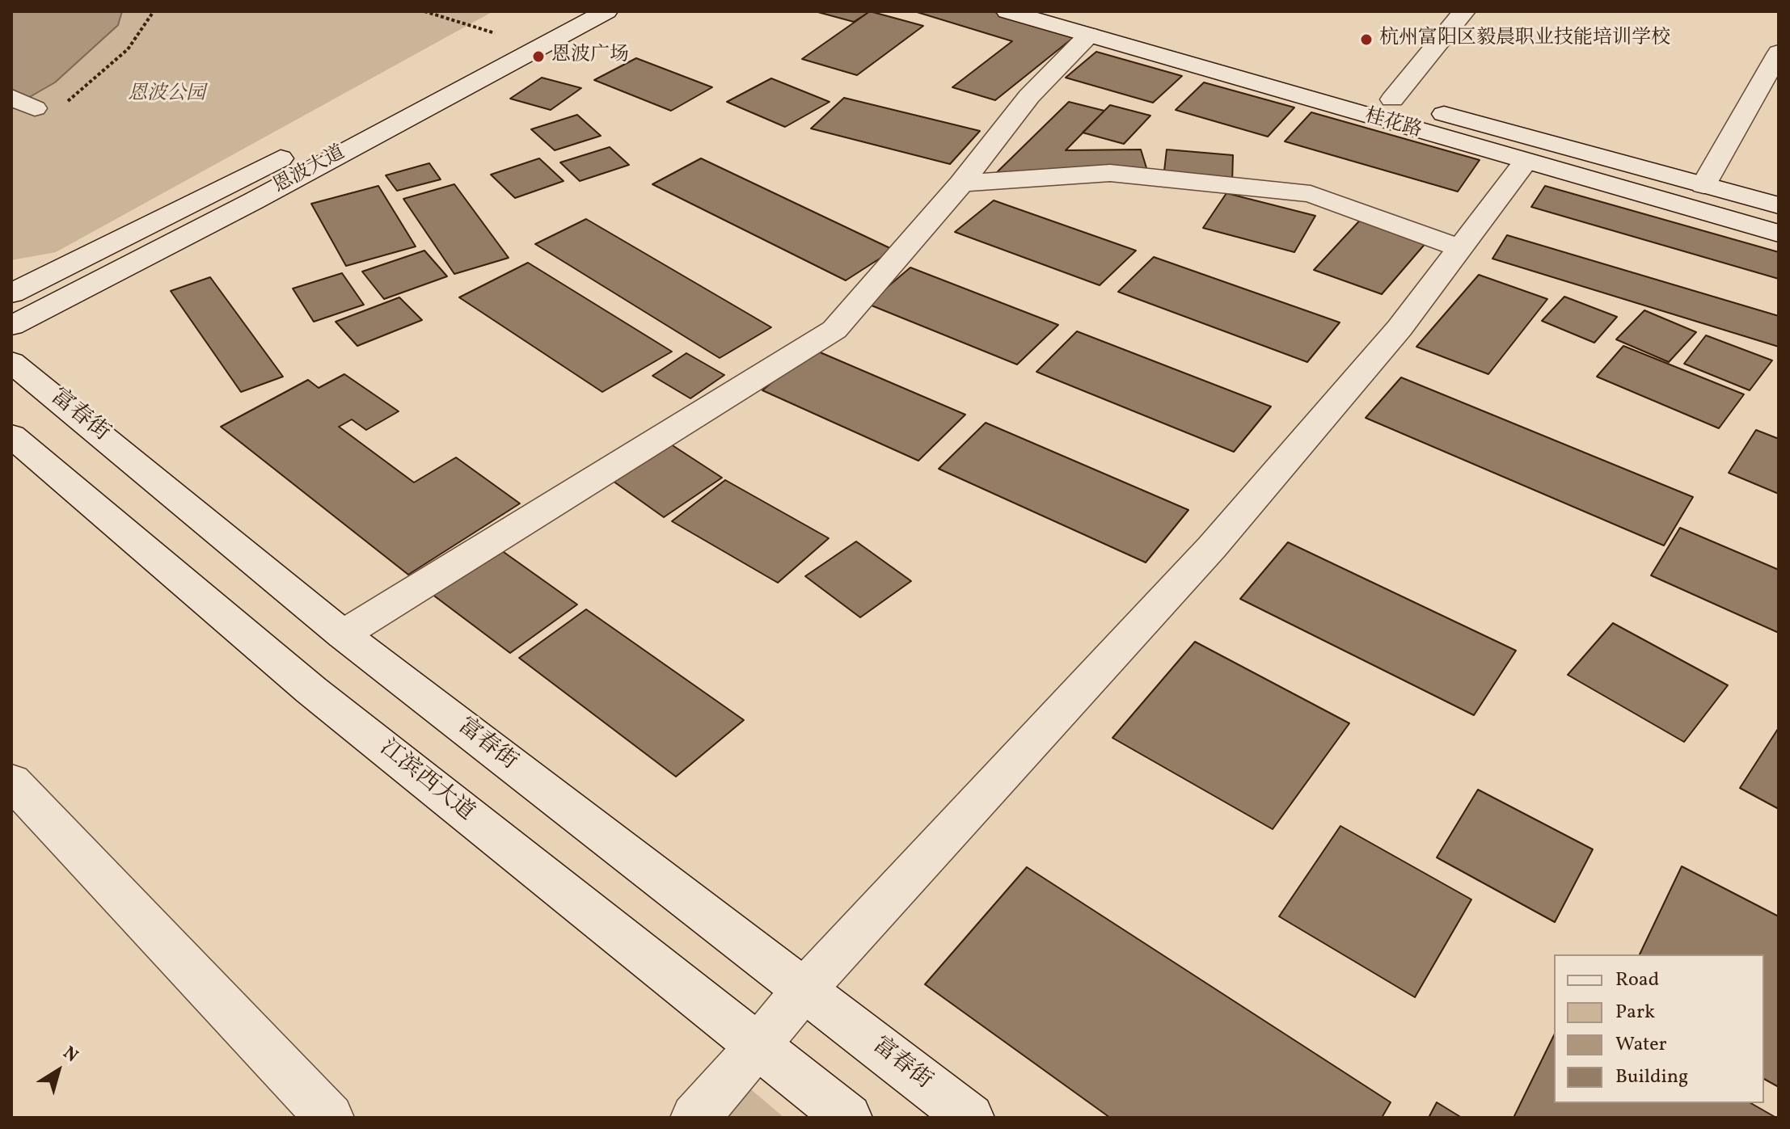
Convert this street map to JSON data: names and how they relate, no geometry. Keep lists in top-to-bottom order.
{
  "streets": {
    "main road": [
      "桂花路",
      "恩波大道",
      "富春街",
      "江滨西大道"
    ]
  },
  "parks": ["恩波公园"],
  "places": ["杭州富阳区毅晨职业技能培训学校", "恩波广场"],
  "legend": [
    "Road",
    "Park",
    "Water",
    "Building"
  ],
  "north": "top right"
}
